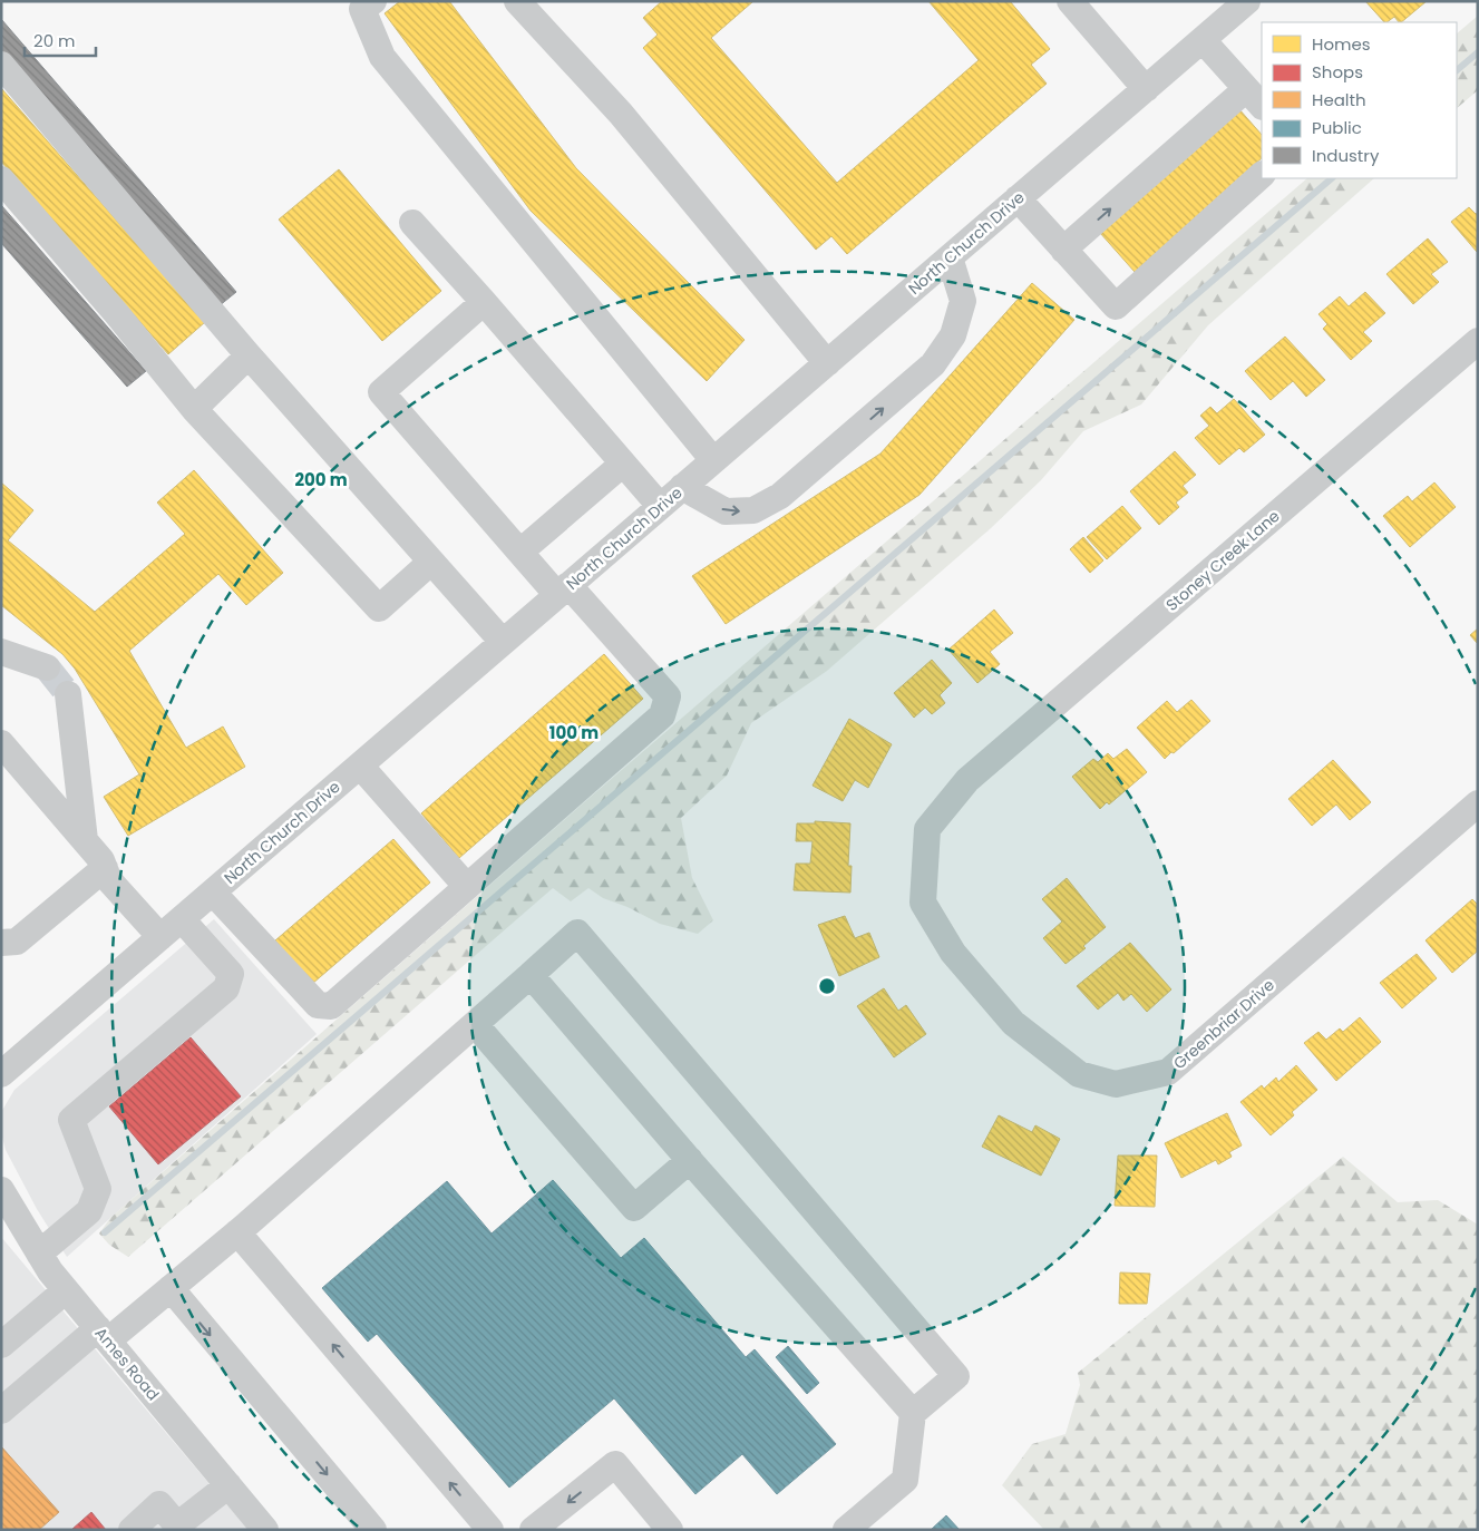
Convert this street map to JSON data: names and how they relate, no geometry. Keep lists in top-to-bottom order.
{
  "streets": {
    "street": [
      "North Church Drive",
      "Stoney Creek Lane",
      "Greenbriar Drive",
      "Ames Road"
    ]
  },
  "crossings": [
    ["Stoney Creek Lane", "Greenbriar Drive"]
  ],
  "legend": [
    "Homes",
    "Shops",
    "Health",
    "Public",
    "Industry"
  ],
  "scale_bar": "20 m",
  "rings": ["200 m", "100 m"]
}
